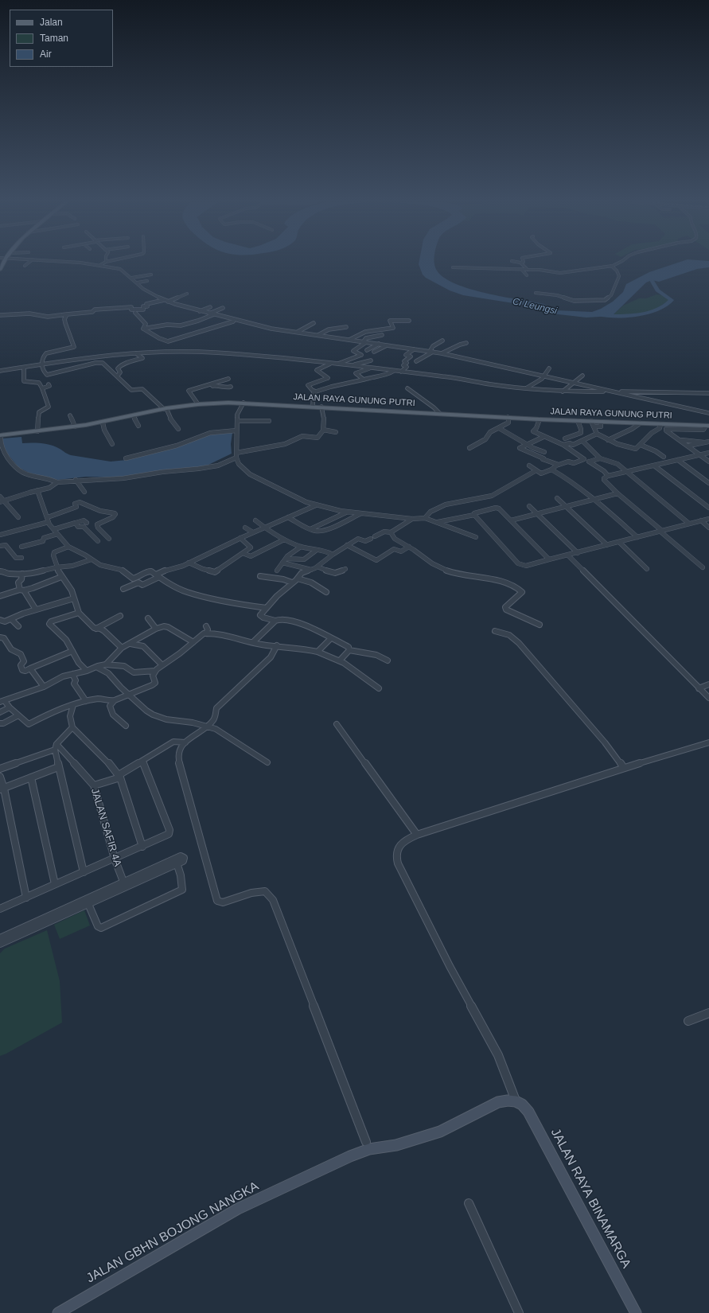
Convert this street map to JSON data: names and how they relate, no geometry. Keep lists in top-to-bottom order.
{
  "streets": {
    "main road": ["JALAN RAYA GUNUNG PUTRI"],
    "street": ["JALAN SAFIR 4A", "JALAN RAYA BINAMARGA", "JALAN GBHN BOJONG NANGKA"]
  },
  "crossings": [
    ["JALAN RAYA BINAMARGA", "JALAN GBHN BOJONG NANGKA"]
  ],
  "water": ["Ci Leungsi"],
  "legend": ["Jalan", "Taman", "Air"]
}
